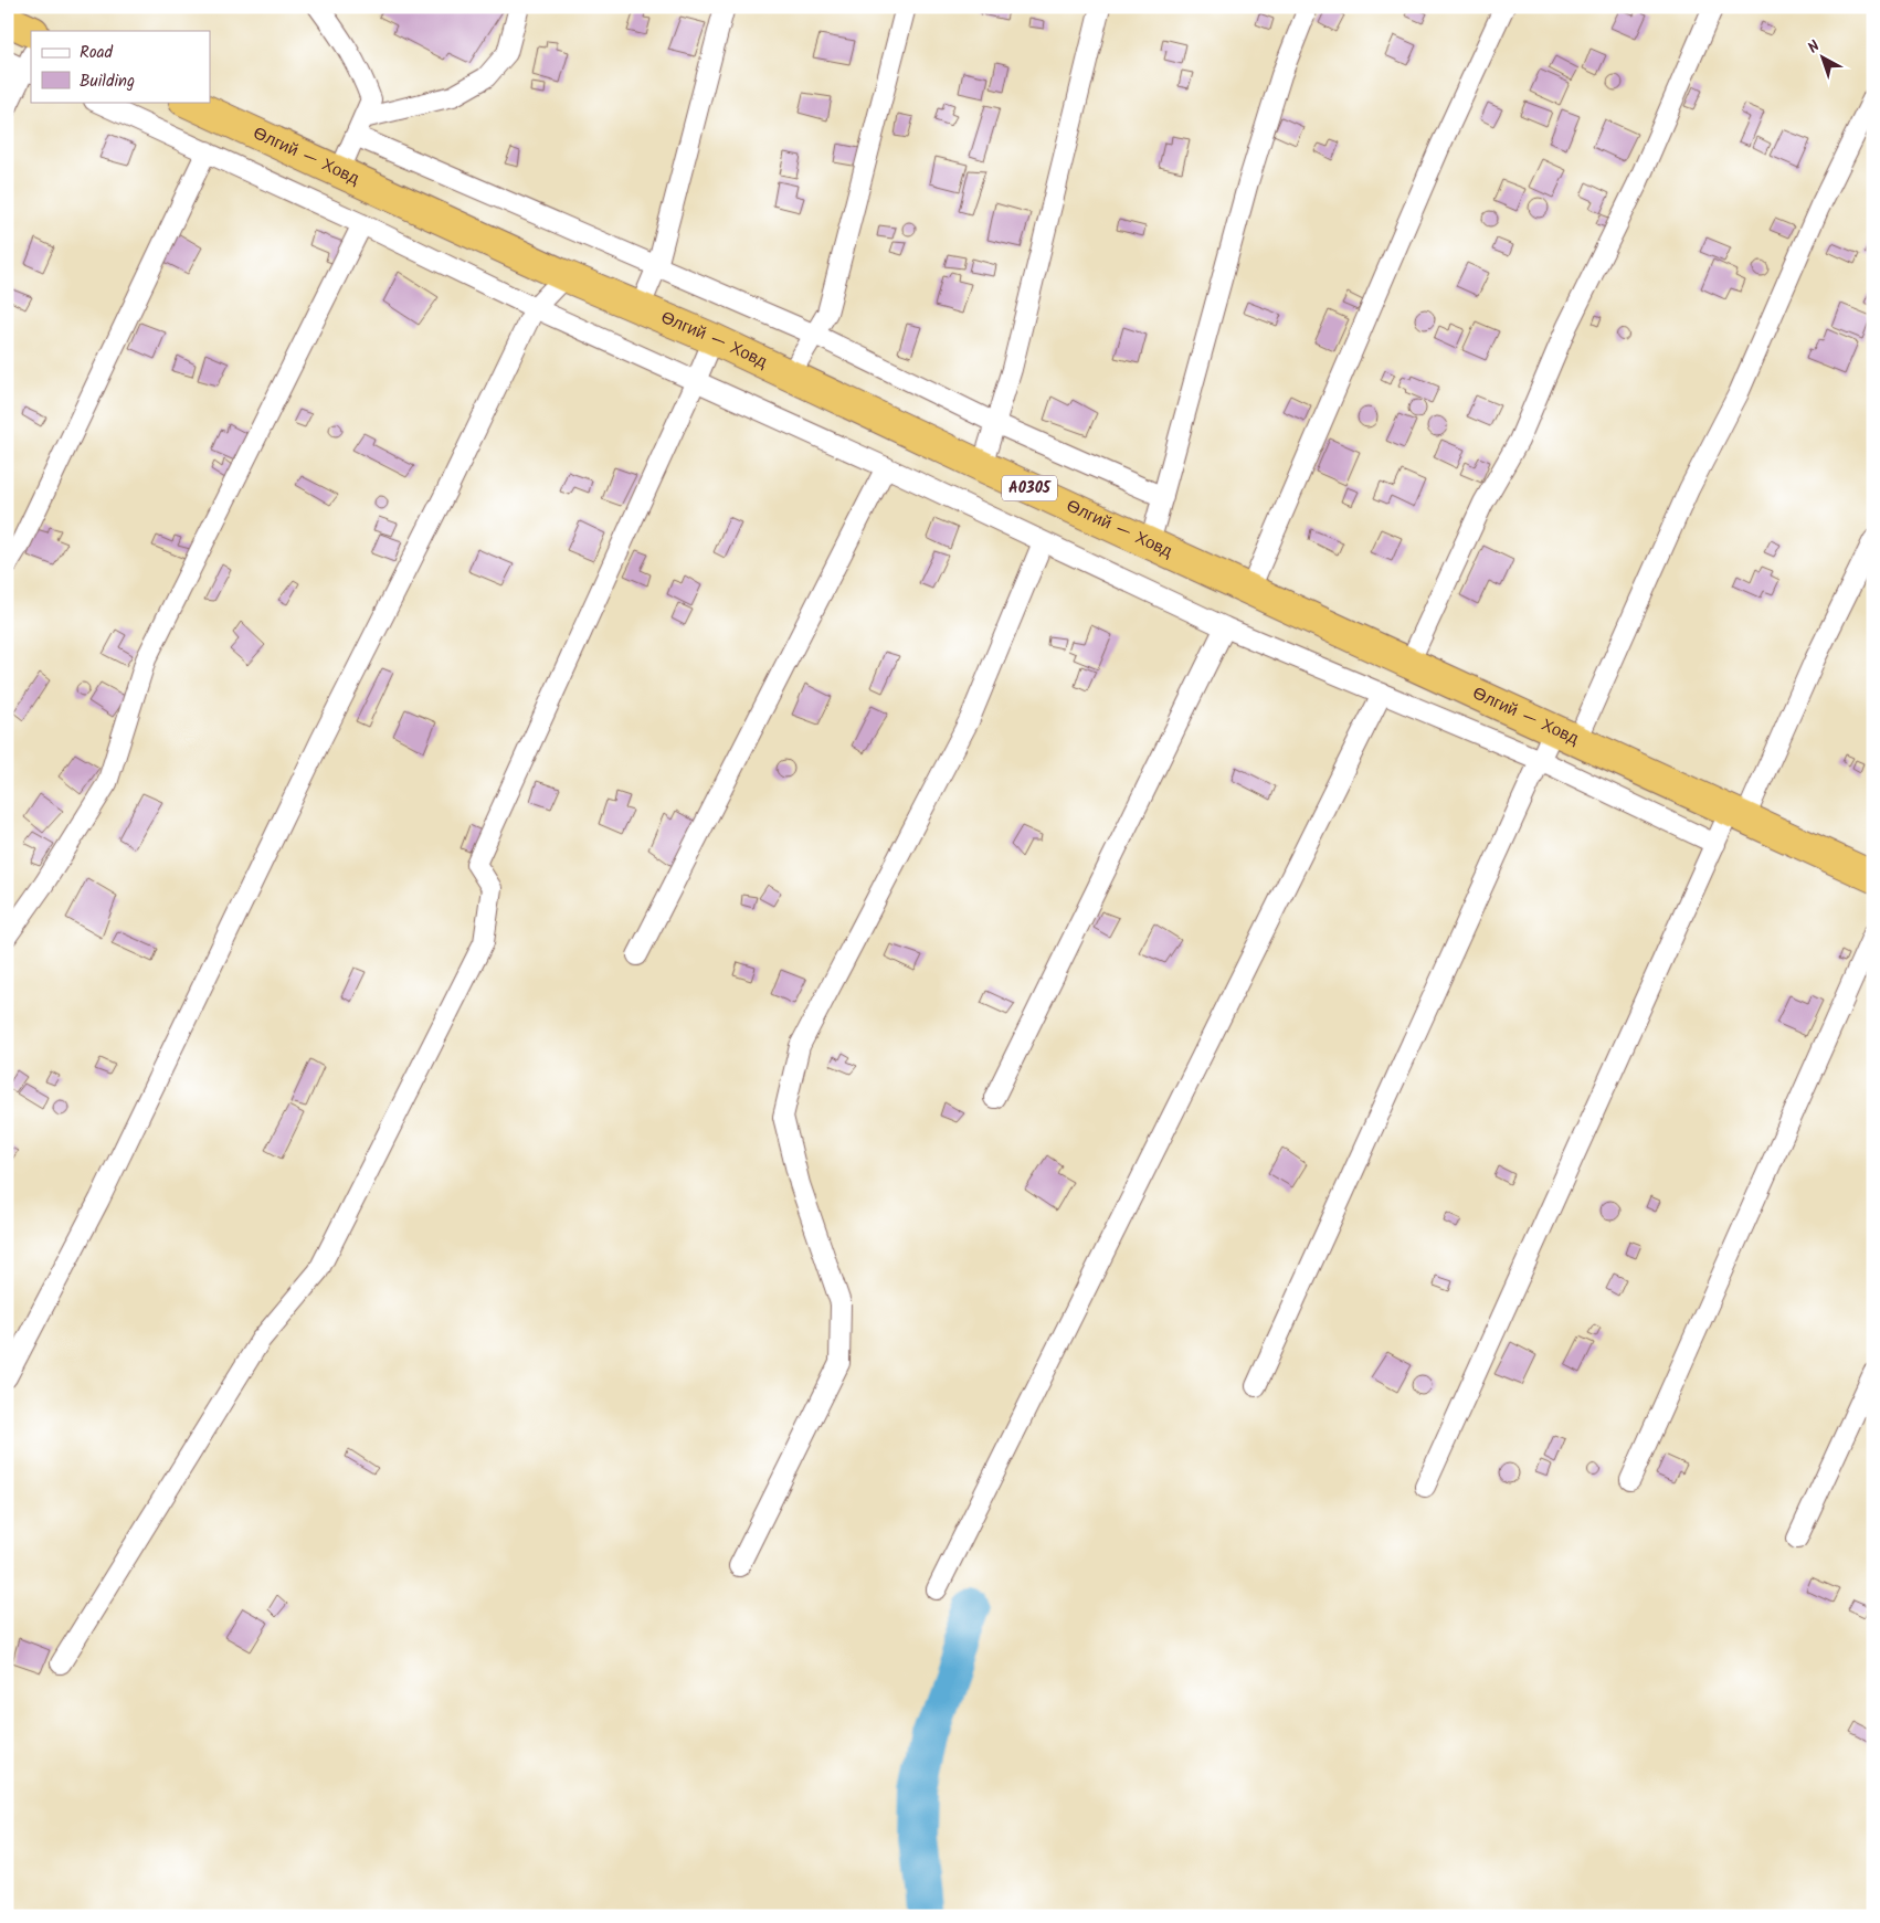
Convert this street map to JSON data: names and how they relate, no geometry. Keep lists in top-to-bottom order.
{
  "streets": {
    "highway": ["Өлгий — Ховд", "A0305"]
  },
  "legend": ["Road", "Building"],
  "north": "top left"
}
